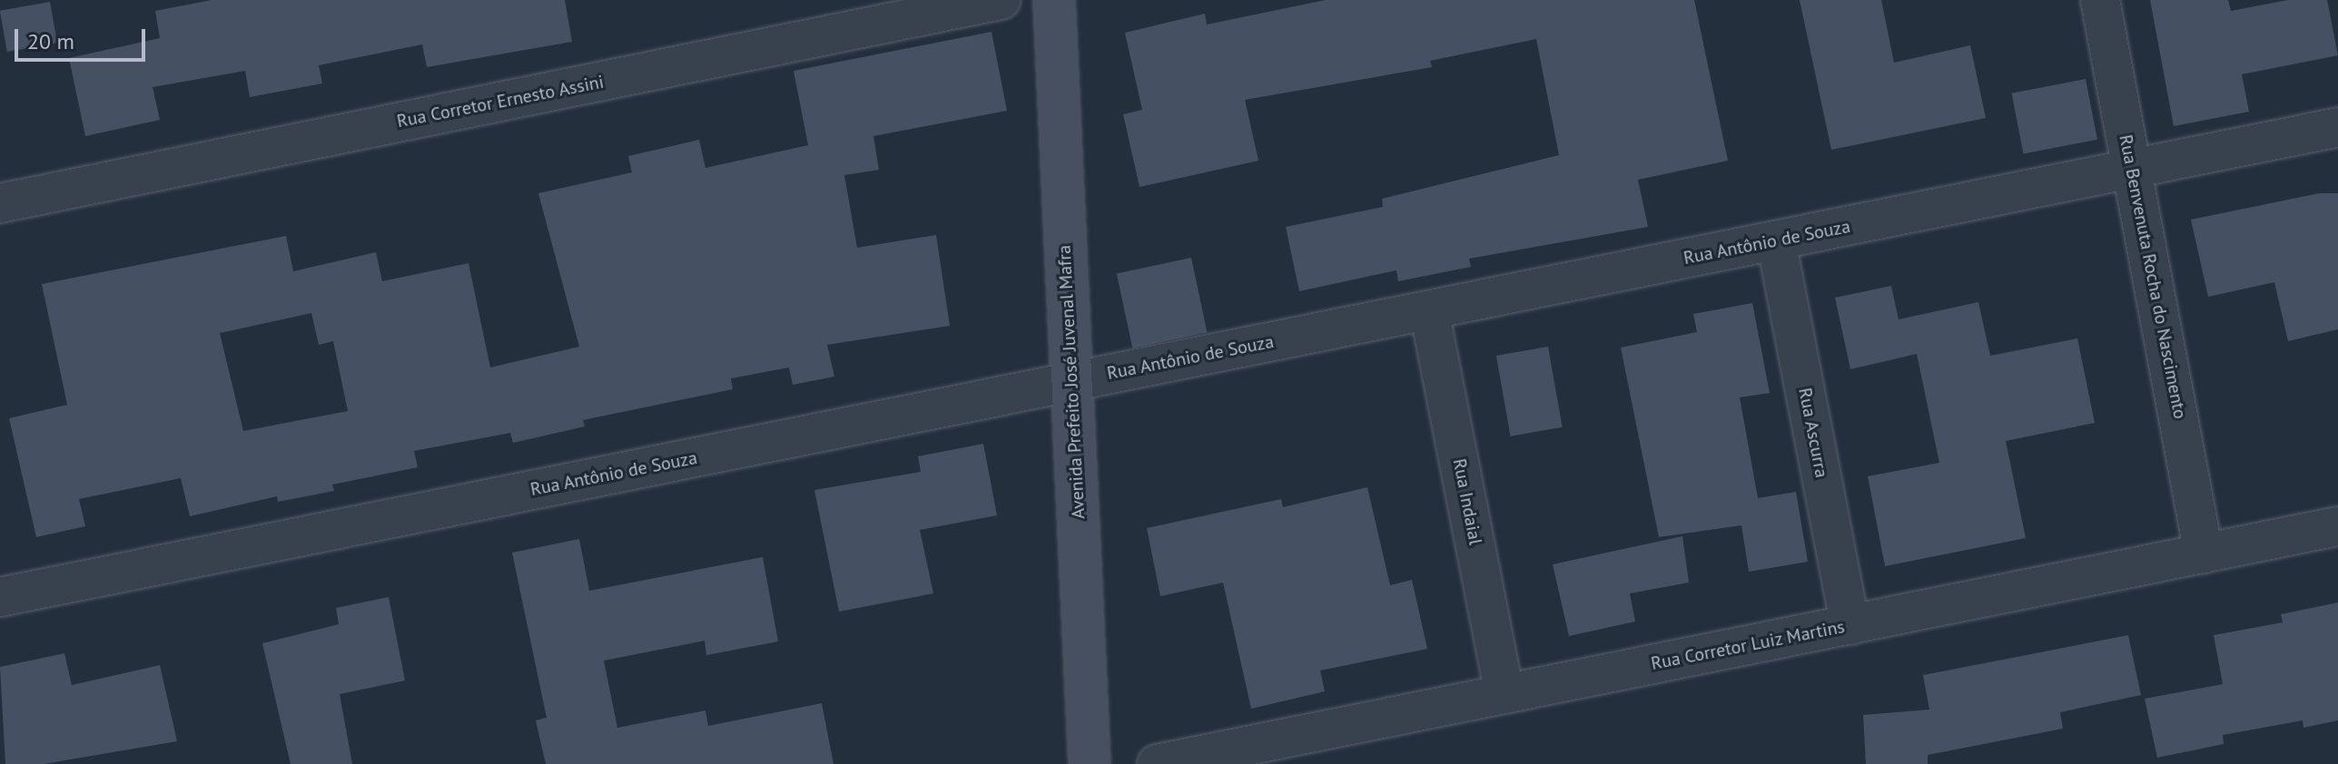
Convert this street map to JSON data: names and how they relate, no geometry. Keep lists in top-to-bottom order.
{
  "streets": {
    "main road": ["Avenida Prefeito José Juvenal Mafra"],
    "street": [
      "Rua Corretor Ernesto Assini",
      "Rua Antônio de Souza",
      "Rua Benvenuta Rocha do Nascimento",
      "Rua Ascurra",
      "Rua Indaial",
      "Rua Corretor Luiz Martins"
    ]
  },
  "crossings": [
    ["Rua Antônio de Souza", "Rua Benvenuta Rocha do Nascimento"],
    ["Rua Antônio de Souza", "Avenida Prefeito José Juvenal Mafra"],
    ["Rua Antônio de Souza", "Rua Ascurra"],
    ["Rua Antônio de Souza", "Rua Indaial"],
    ["Rua Benvenuta Rocha do Nascimento", "Rua Corretor Luiz Martins"],
    ["Rua Ascurra", "Rua Corretor Luiz Martins"],
    ["Rua Indaial", "Rua Corretor Luiz Martins"]
  ],
  "scale_bar": "20 m"
}
